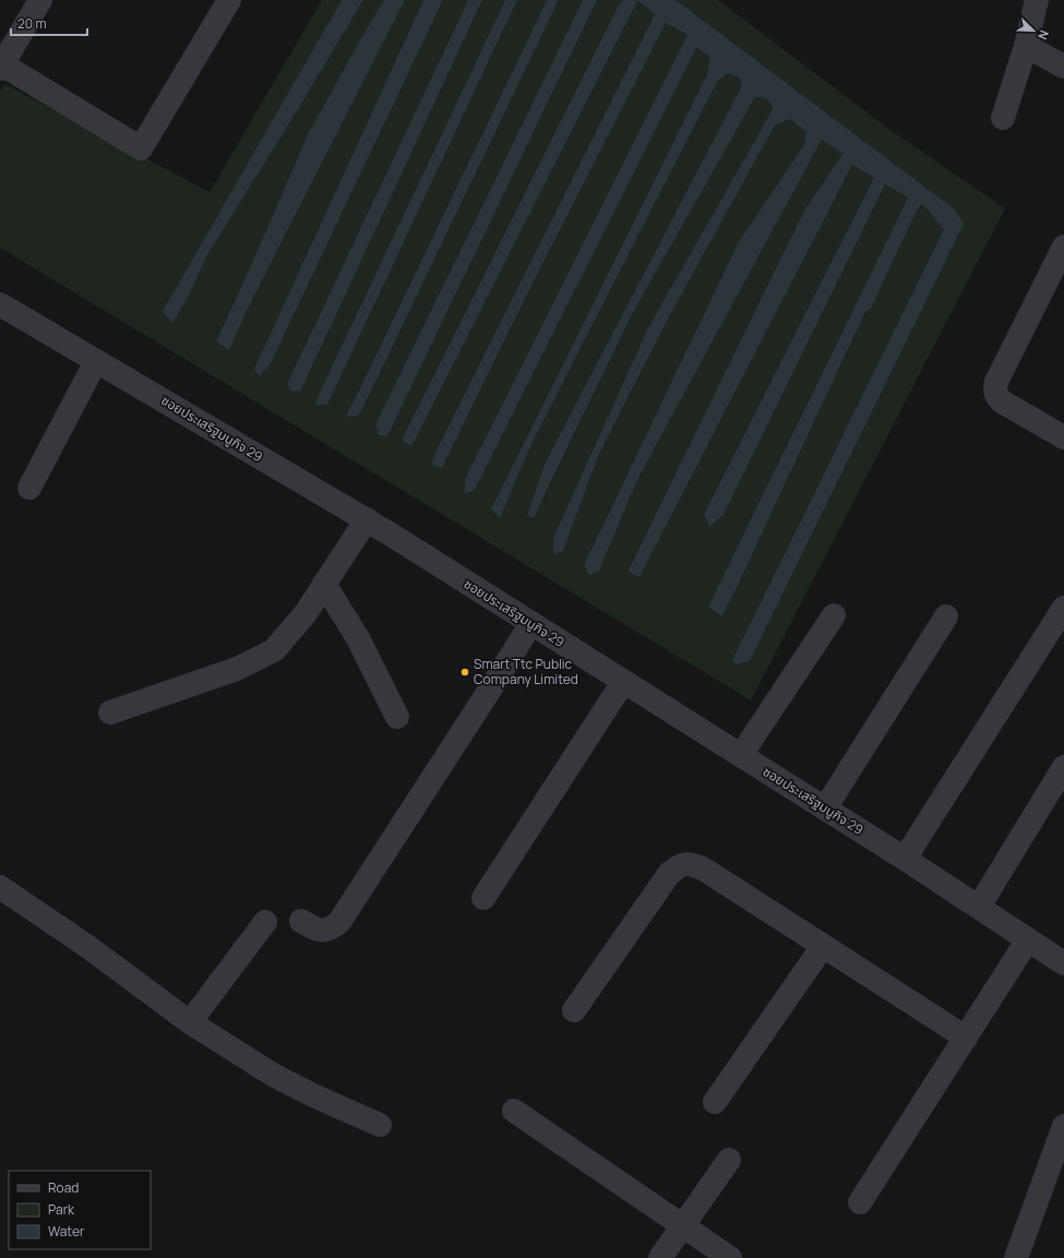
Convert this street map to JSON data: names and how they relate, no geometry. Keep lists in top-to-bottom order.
{
  "streets": {
    "street": ["ซอยประเสริฐมนูกิจ 29"]
  },
  "places": ["Smart Ttc Public Company Limited"],
  "legend": ["Road", "Park", "Water"],
  "scale_bar": "20 m",
  "north": "bottom right"
}
